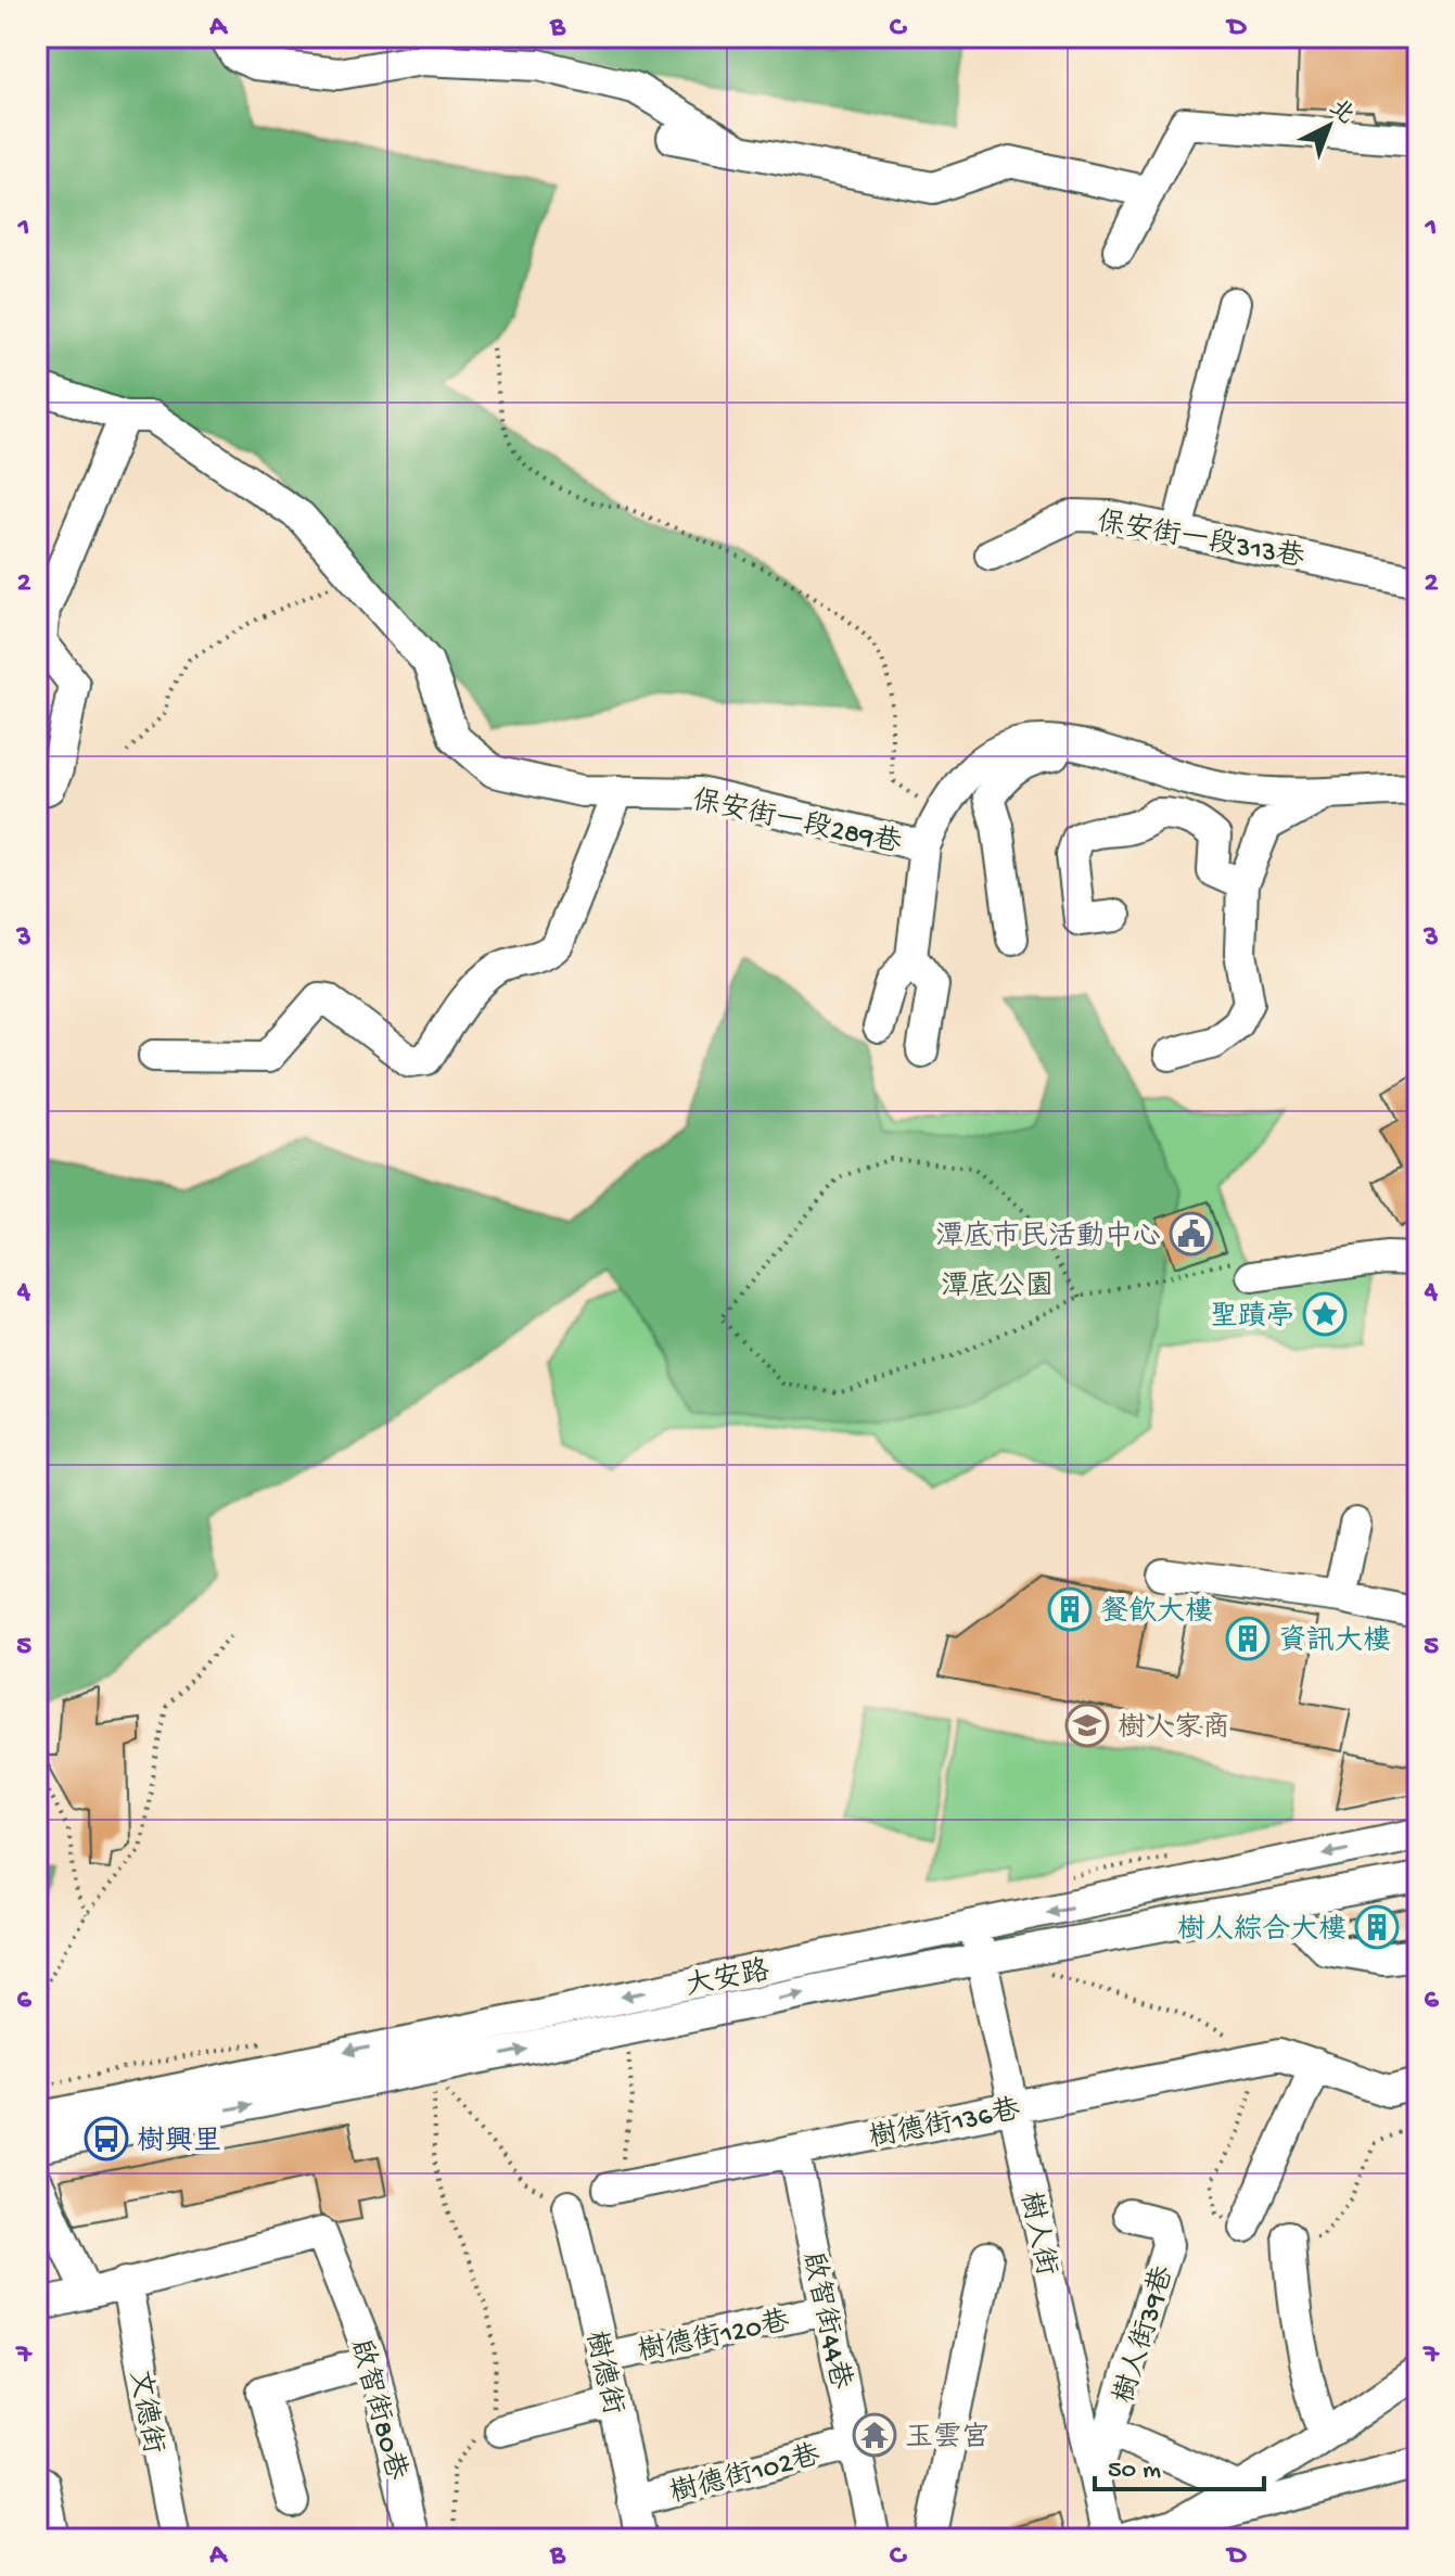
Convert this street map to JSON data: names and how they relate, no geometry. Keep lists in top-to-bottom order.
{
  "streets": {
    "street": [
      "保安街一段313巷",
      "保安街一段289巷",
      "大安路",
      "樹德街136巷",
      "樹人街",
      "啟智街44巷",
      "樹德街120巷",
      "樹人街39巷",
      "樹德街",
      "啟智街80巷",
      "文德街",
      "樹德街102巷"
    ]
  },
  "crossings": [
    ["大安路", "樹人街"],
    ["樹德街136巷", "樹人街"],
    ["樹德街136巷", "啟智街44巷"],
    ["樹人街", "樹人街39巷"],
    ["啟智街44巷", "樹德街120巷"],
    ["啟智街44巷", "樹德街102巷"],
    ["樹德街120巷", "樹德街"],
    ["樹德街", "樹德街102巷"],
    ["啟智街80巷", "文德街"]
  ],
  "parks": ["潭底公園"],
  "places": {
    "public building": ["潭底市民活動中心"],
    "place": ["聖蹟亭"],
    "building": ["餐飲大樓", "資訊大樓", "樹人綜合大樓"],
    "school or university": ["樹人家商"],
    "bus stop": ["樹興里"],
    "temple": ["玉雲宮"]
  },
  "scale_bar": "50 m",
  "north": "top right",
  "grid": {
    "columns": [
      "A",
      "B",
      "C",
      "D"
    ],
    "rows": [
      "1",
      "2",
      "3",
      "4",
      "5",
      "6",
      "7"
    ]
  }
}
